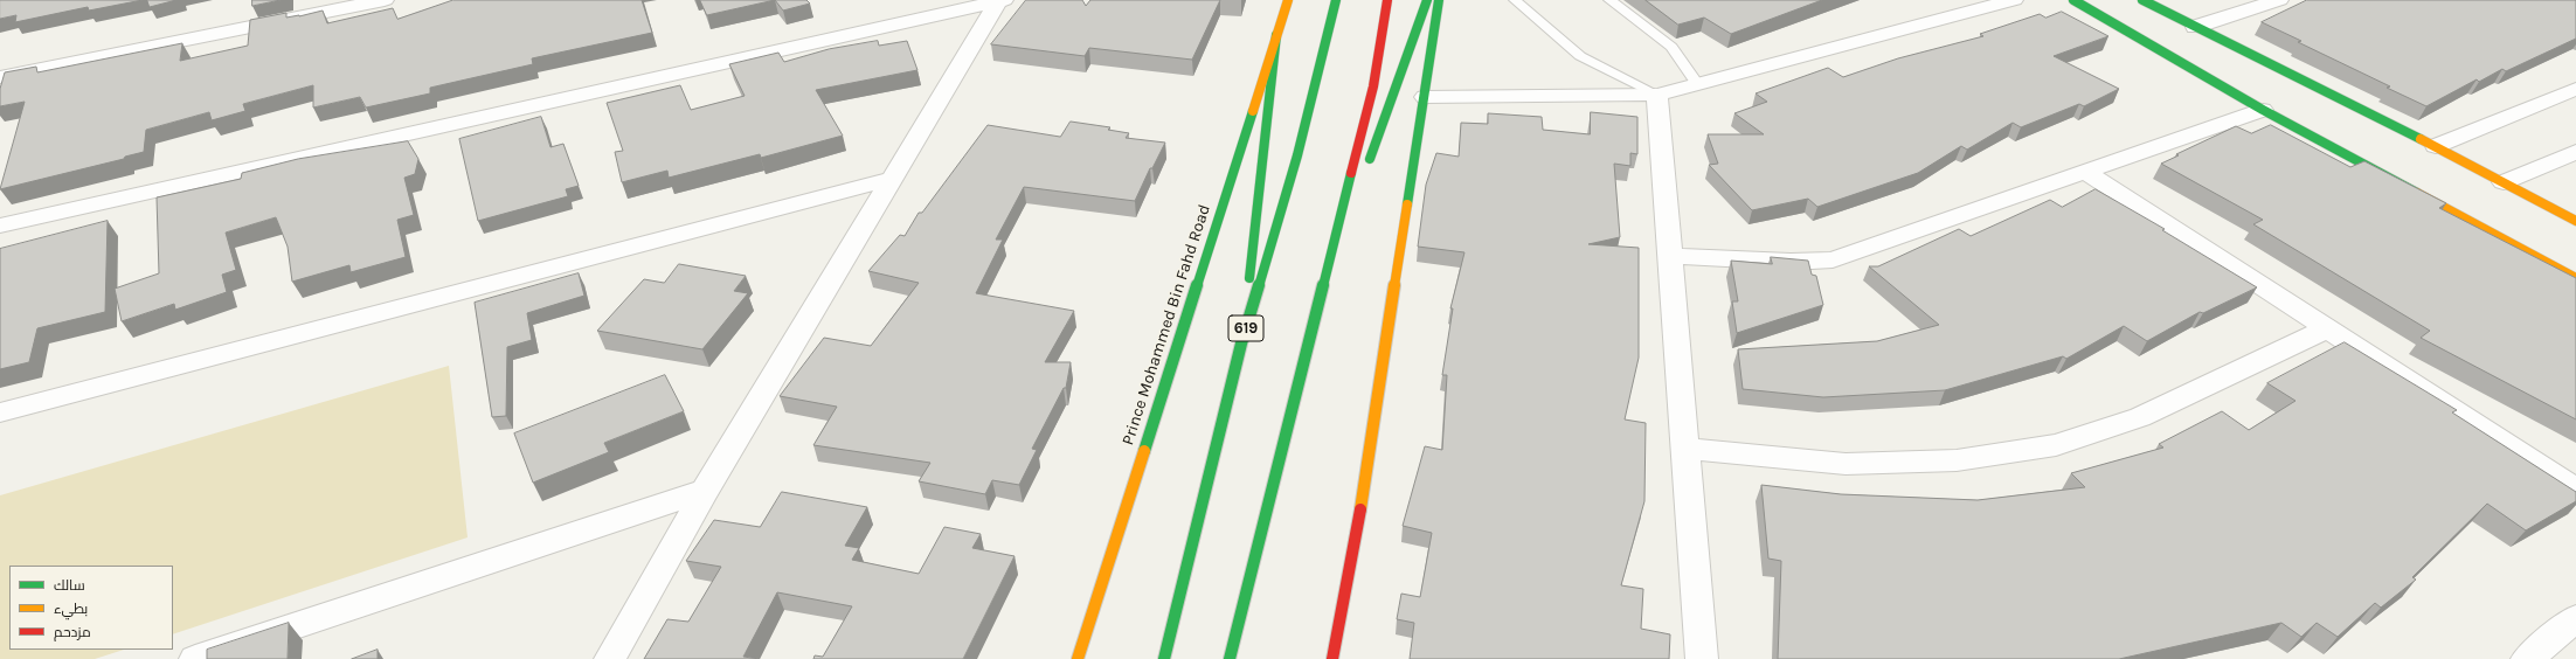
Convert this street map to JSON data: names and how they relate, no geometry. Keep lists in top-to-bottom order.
{
  "streets": {
    "main road": ["Prince Mohammed Bin Fahd Road", "619"]
  },
  "legend": ["سالك", "بطيء", "مزدحم"]
}
